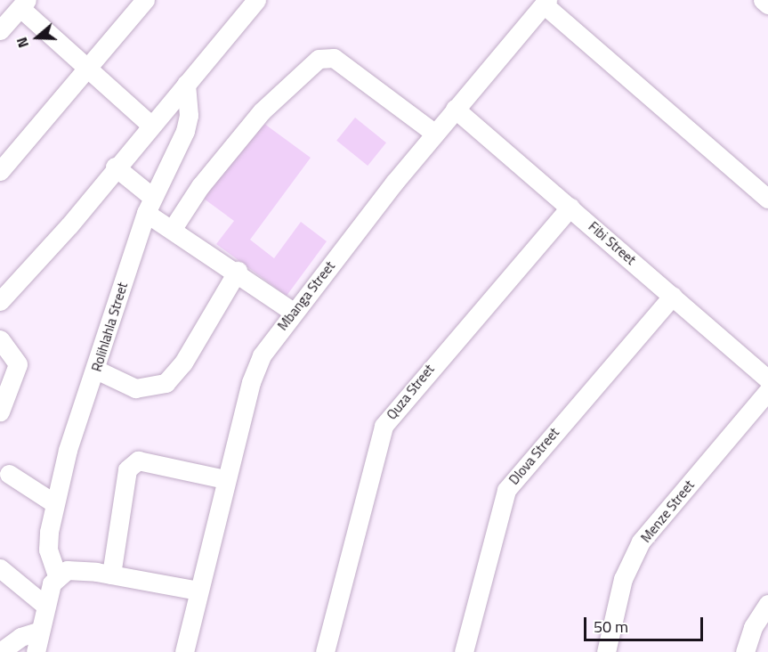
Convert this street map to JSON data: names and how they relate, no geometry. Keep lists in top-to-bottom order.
{
  "streets": {
    "street": [
      "Fibi Street",
      "Mbanga Street",
      "Rolihlahla Street",
      "Quza Street",
      "Dlova Street",
      "Menze Street"
    ]
  },
  "crossings": [
    ["Fibi Street", "Mbanga Street"],
    ["Fibi Street", "Quza Street"],
    ["Fibi Street", "Dlova Street"]
  ],
  "scale_bar": "50 m",
  "north": "left"
}
